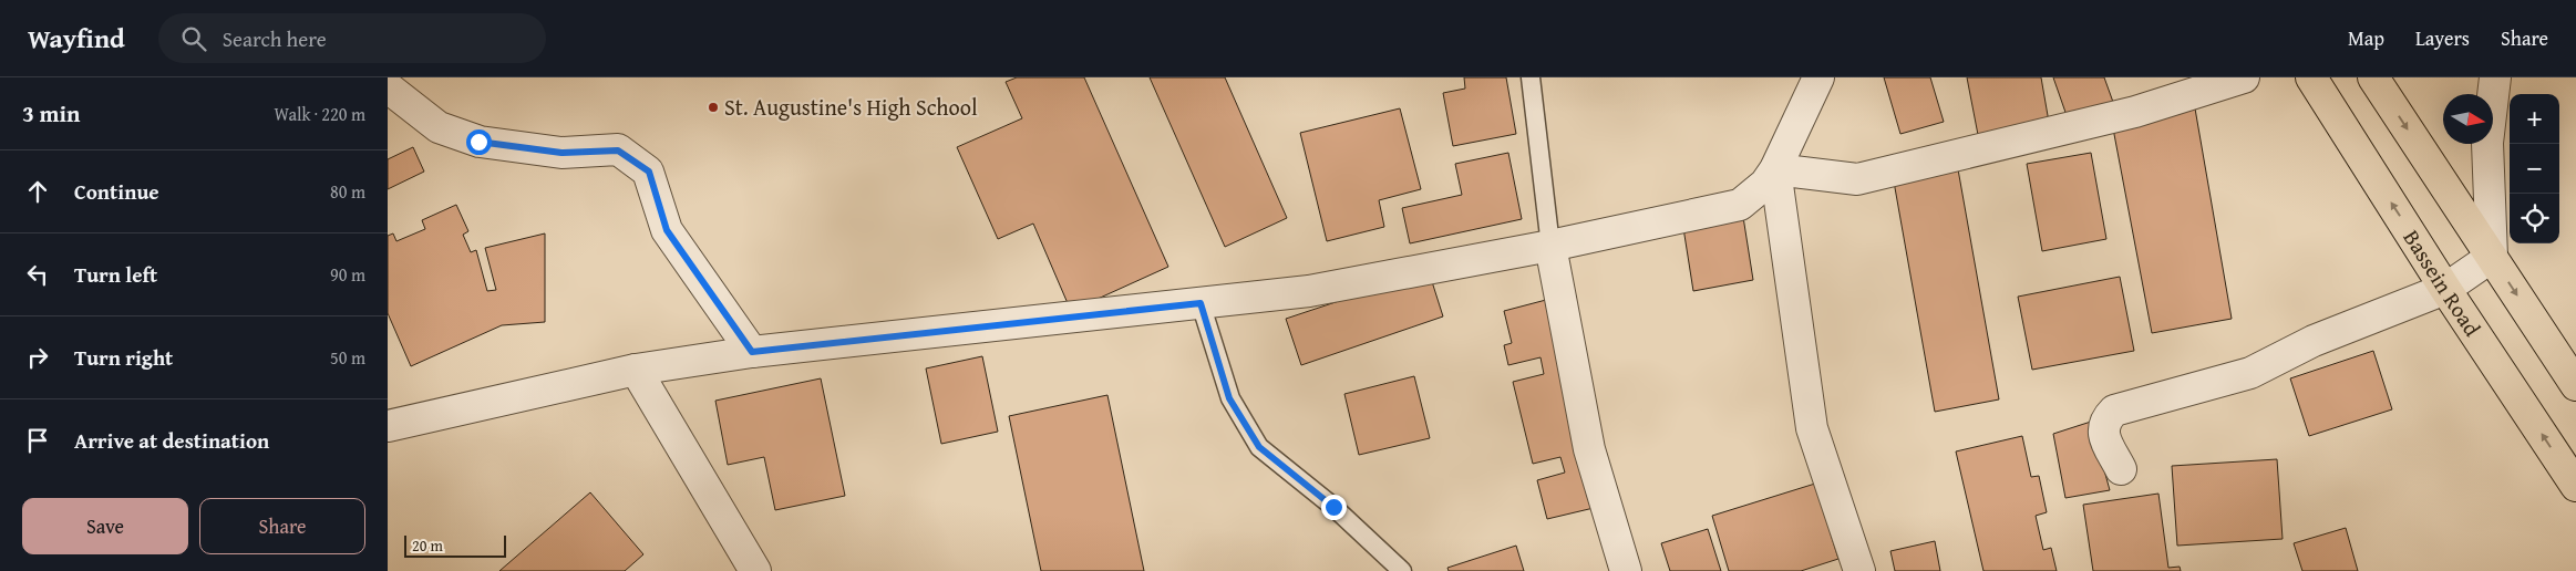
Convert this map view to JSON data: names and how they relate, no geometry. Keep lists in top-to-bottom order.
{
  "streets": {
    "main road": ["Bassein Road"]
  },
  "places": ["St. Augustine's High School"],
  "scale_bar": "20 m",
  "north": "right",
  "page": {
    "header": "Wayfind",
    "search": "Search here",
    "nav": ["Map", "Layers", "Share"],
    "heading": ["3 min", "Walk · 220 m"],
    "map_buttons": ["+", "−"],
    "list": [
      ["Continue", "80 m"],
      ["Turn left", "90 m"],
      ["Turn right", "50 m"],
      "Arrive at destination"
    ],
    "buttons": ["Save", "Share"],
    "scale": "20 m"
  }
}
